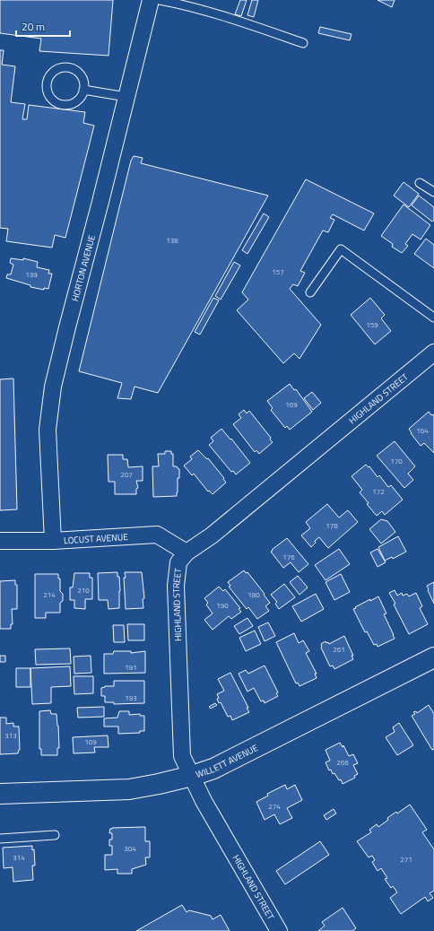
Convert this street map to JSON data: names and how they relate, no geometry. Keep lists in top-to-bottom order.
{
  "streets": {
    "street": [
      "HORTON AVENUE",
      "HIGHLAND STREET",
      "LOCUST AVENUE",
      "WILLETT AVENUE"
    ]
  },
  "crossings": [
    ["HORTON AVENUE", "LOCUST AVENUE"],
    ["HIGHLAND STREET", "LOCUST AVENUE"],
    ["HIGHLAND STREET", "WILLETT AVENUE"]
  ],
  "house_numbers": [
    "138",
    "157",
    "139",
    "159",
    "169",
    "164",
    "170",
    "207",
    "172",
    "178",
    "176",
    "210",
    "214",
    "180",
    "190",
    "261",
    "191",
    "193",
    "313",
    "109",
    "266",
    "274",
    "304",
    "314",
    "271"
  ],
  "scale_bar": "20 m"
}
